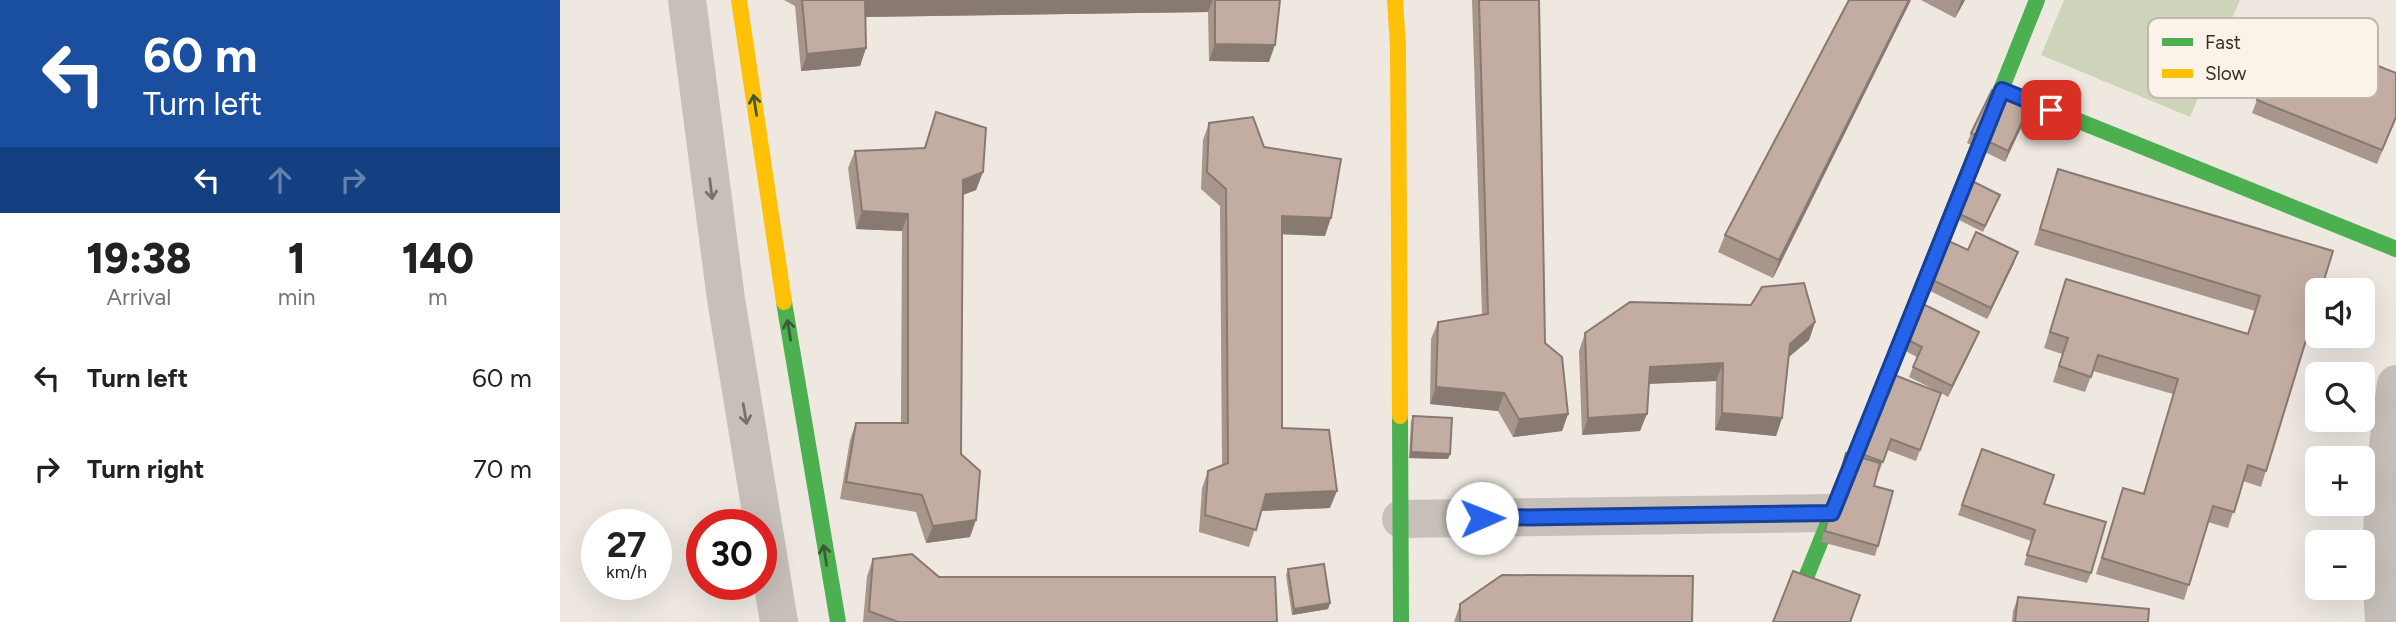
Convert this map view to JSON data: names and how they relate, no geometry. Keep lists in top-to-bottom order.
{
  "legend": ["Fast", "Slow"],
  "page": {
    "turn": ["60 m", "Turn left"],
    "eta": [
      "19:38",
      "Arrival",
      "1",
      "min",
      "140",
      "m"
    ],
    "map_buttons": ["+", "−"],
    "list": [
      {
        "name": "Turn left",
        "value": "60 m"
      },
      {
        "name": "Turn right",
        "value": "70 m"
      }
    ],
    "speed": "27 km/h",
    "limit": "30"
  }
}
